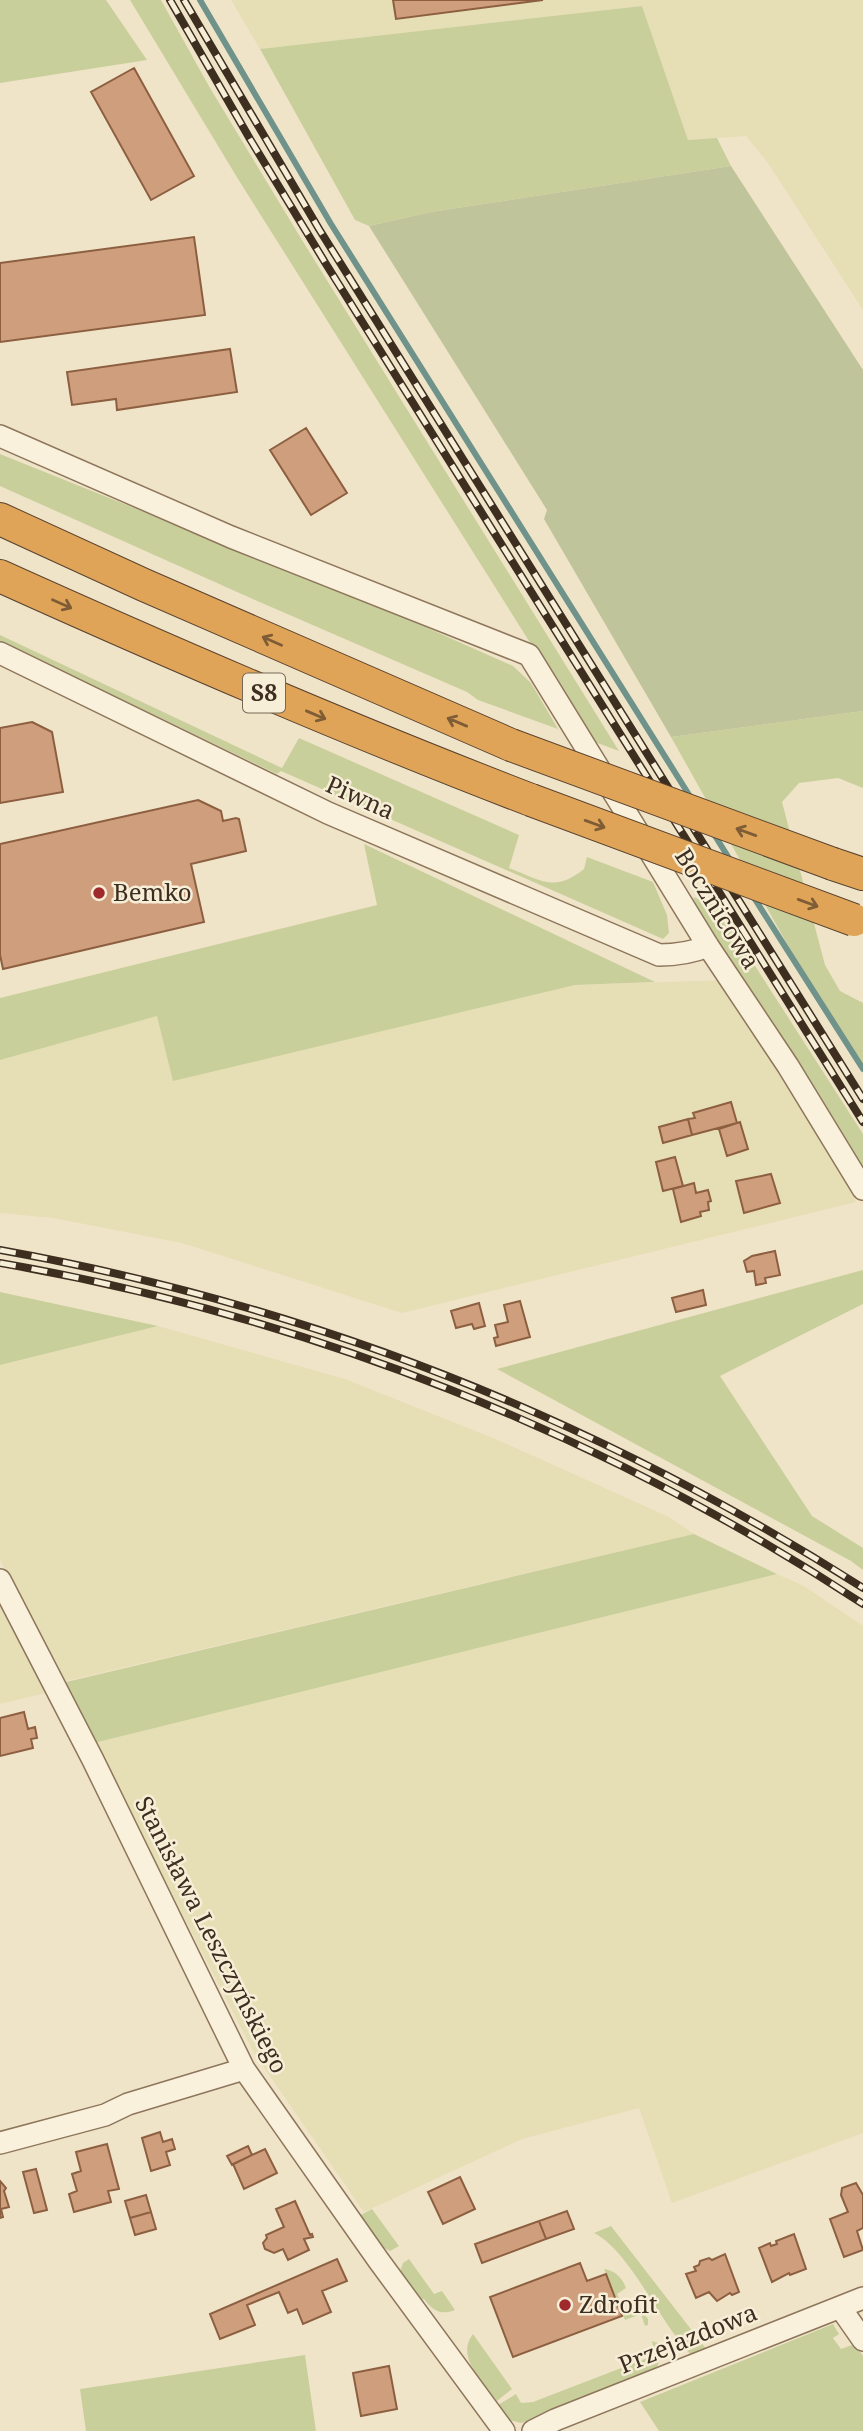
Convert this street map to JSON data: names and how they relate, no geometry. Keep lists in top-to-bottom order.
{
  "streets": {
    "highway": ["S8"],
    "street": [
      "Piwna",
      "Bocznicowa",
      "Stanisława Leszczyńskiego",
      "Przejazdowa"
    ]
  },
  "crossings": [
    ["Piwna", "Bocznicowa"]
  ],
  "places": ["Bemko", "Zdrofit"]
}
